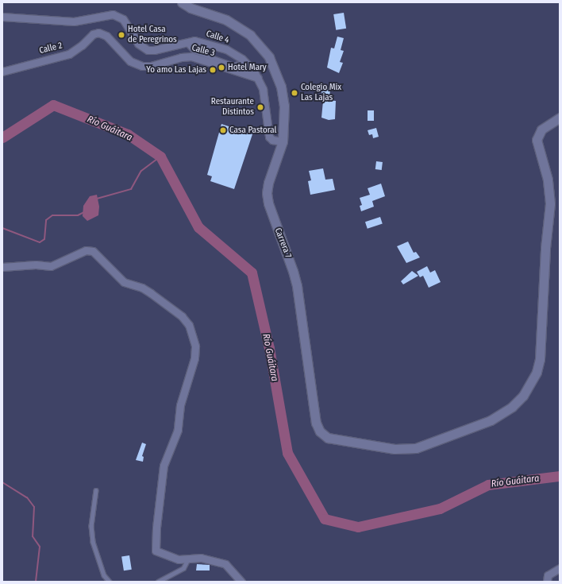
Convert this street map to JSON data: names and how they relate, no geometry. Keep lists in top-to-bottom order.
{
  "streets": {
    "street": [
      "Calle 4",
      "Calle 2",
      "Calle 3",
      "Carrera 7"
    ]
  },
  "crossings": [
    ["Calle 4", "Calle 3"],
    ["Calle 2", "Calle 3"]
  ],
  "water": ["Río Guáitara"],
  "places": [
    "Hotel Casa de Peregrinos",
    "Hotel Mary",
    "Yo amo Las Lajas",
    "Colegio Mix Las Lajas",
    "Restaurante Distintos",
    "Casa Pastoral"
  ]
}
